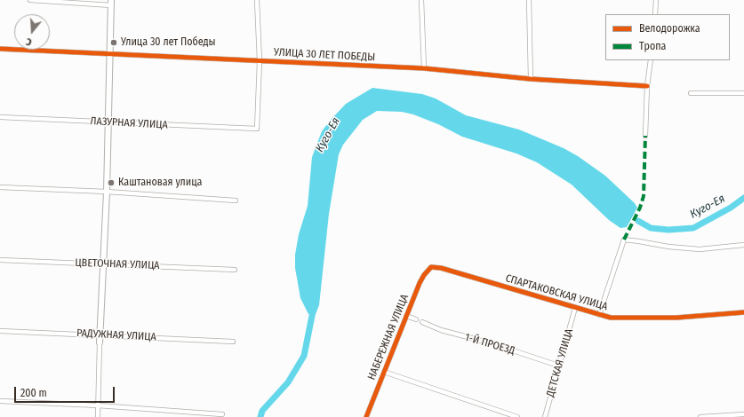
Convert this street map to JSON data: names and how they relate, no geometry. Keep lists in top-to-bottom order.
{
  "streets": {
    "street": [
      "УЛИЦА 30 ЛЕТ ПОБЕДЫ",
      "ЛАЗУРНАЯ УЛИЦА",
      "ЦВЕТОЧНАЯ УЛИЦА",
      "СПАРТАКОВСКАЯ УЛИЦА",
      "РАДУЖНАЯ УЛИЦА",
      "НАБЕРЕЖНАЯ УЛИЦА",
      "1-Й ПРОЕЗД",
      "ДЕТСКАЯ УЛИЦА"
    ]
  },
  "crossings": [
    ["УЛИЦА 30 ЛЕТ ПОБЕДЫ", "ЛАЗУРНАЯ УЛИЦА"],
    ["СПАРТАКОВСКАЯ УЛИЦА", "НАБЕРЕЖНАЯ УЛИЦА"],
    ["СПАРТАКОВСКАЯ УЛИЦА", "ДЕТСКАЯ УЛИЦА"],
    ["1-Й ПРОЕЗД", "ДЕТСКАЯ УЛИЦА"]
  ],
  "water": ["Куго-Ея"],
  "places": ["Улица 30 лет Победы", "Каштановая улица"],
  "legend": ["Велодорожка", "Тропа"],
  "scale_bar": "200 m",
  "north": "bottom"
}
